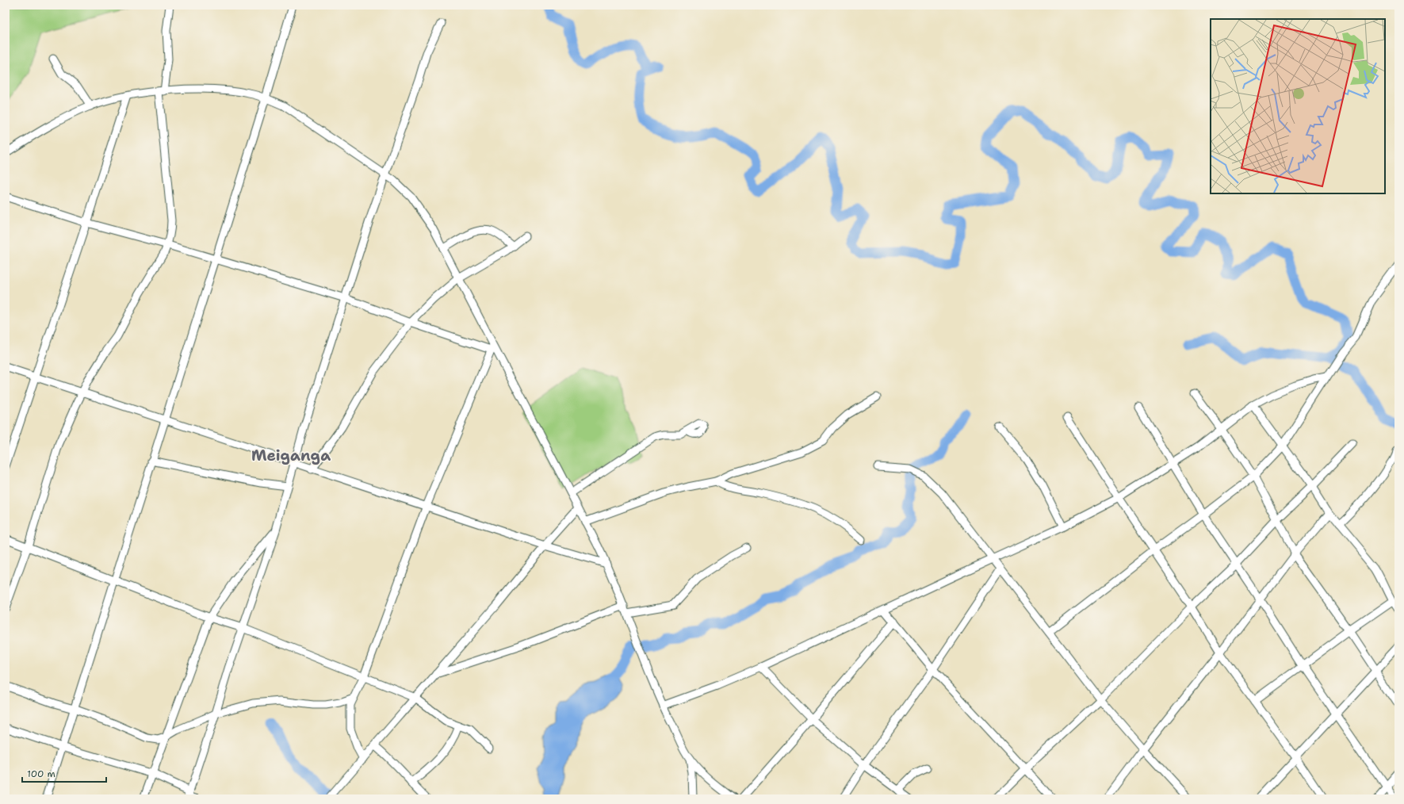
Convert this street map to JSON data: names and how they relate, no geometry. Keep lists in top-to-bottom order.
{
  "districts": ["Meiganga"],
  "scale_bar": "100 m"
}
